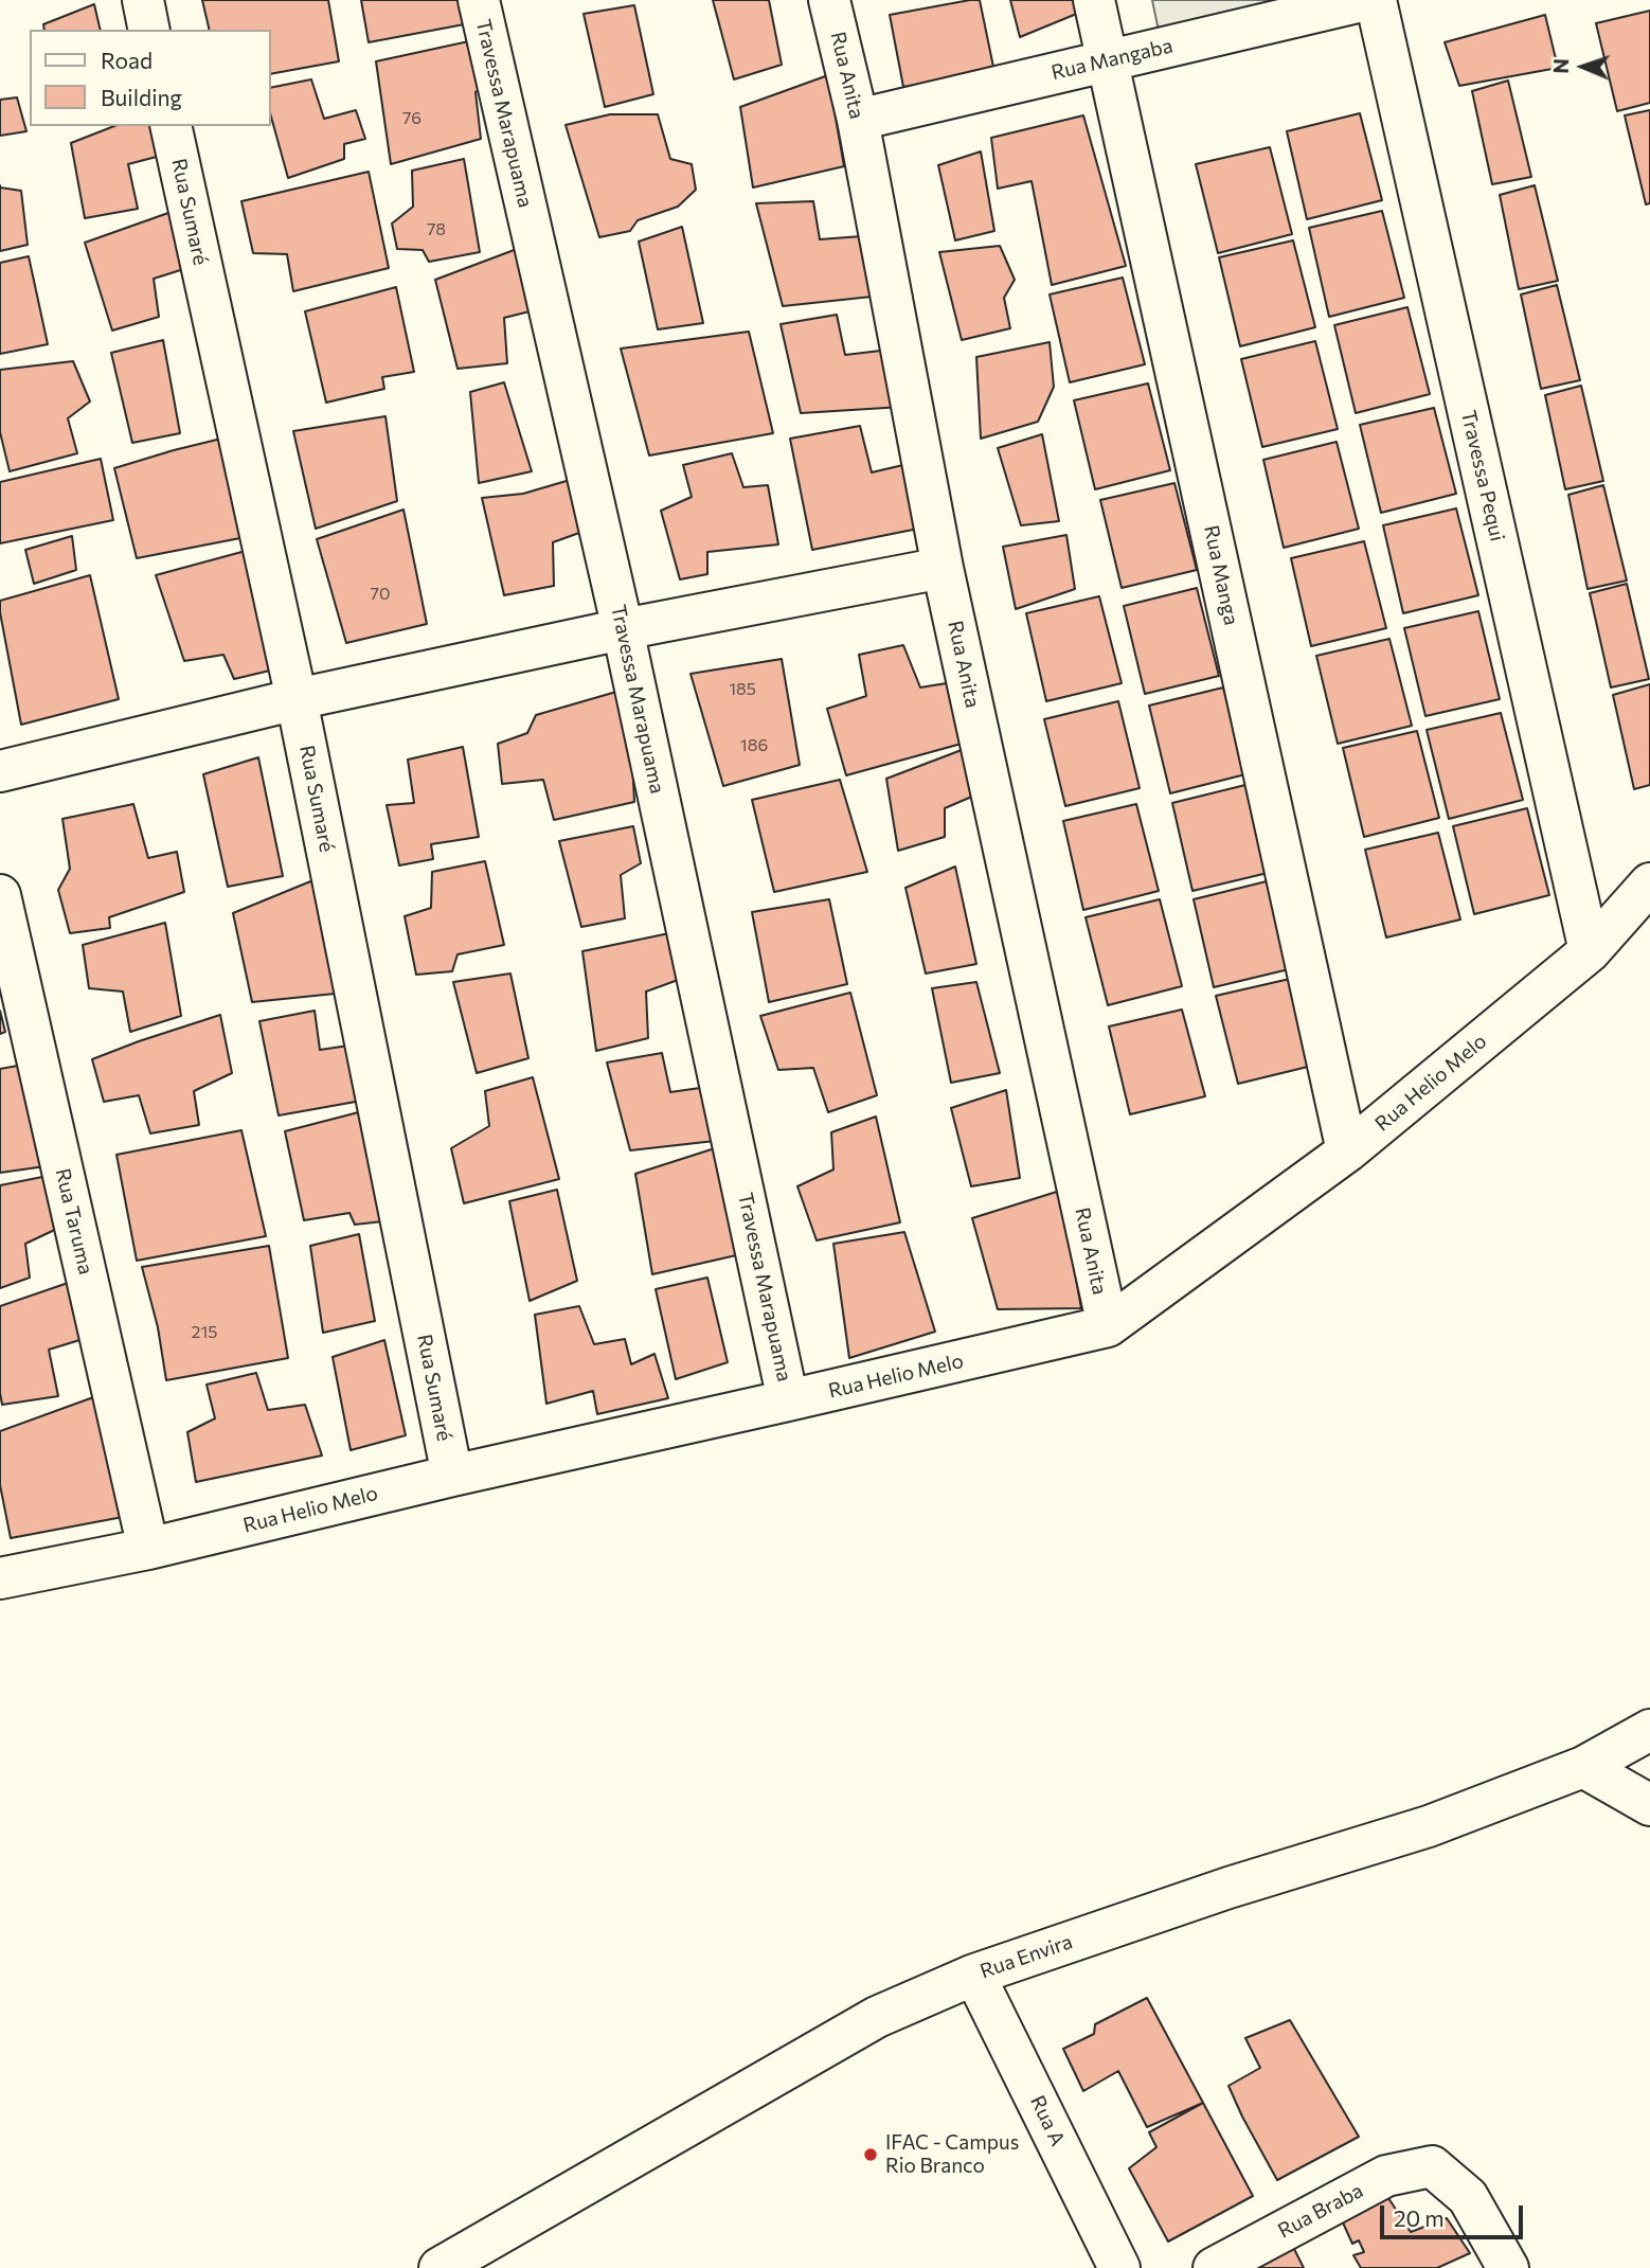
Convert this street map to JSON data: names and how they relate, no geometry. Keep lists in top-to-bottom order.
{
  "streets": {
    "street": [
      "Rua Mangaba",
      "Rua Anita",
      "Travessa Marapuama",
      "Rua Sumaré",
      "Travessa Pequi",
      "Rua Manga",
      "Rua Helio Melo",
      "Rua Taruma",
      "Rua Envira",
      "Rua A",
      "Rua Braba"
    ]
  },
  "crossings": [
    ["Rua Mangaba", "Rua Anita"],
    ["Rua Mangaba", "Rua Manga"],
    ["Rua Anita", "Rua Helio Melo"],
    ["Travessa Marapuama", "Rua Helio Melo"],
    ["Rua Sumaré", "Rua Helio Melo"],
    ["Travessa Pequi", "Rua Helio Melo"],
    ["Rua Manga", "Rua Helio Melo"],
    ["Rua Helio Melo", "Rua Taruma"],
    ["Rua Envira", "Rua A"]
  ],
  "places": ["IFAC - Campus Rio Branco"],
  "house_numbers": [
    "76",
    "78",
    "70",
    "185",
    "186",
    "215"
  ],
  "legend": ["Road", "Building"],
  "scale_bar": "20 m",
  "north": "left"
}
